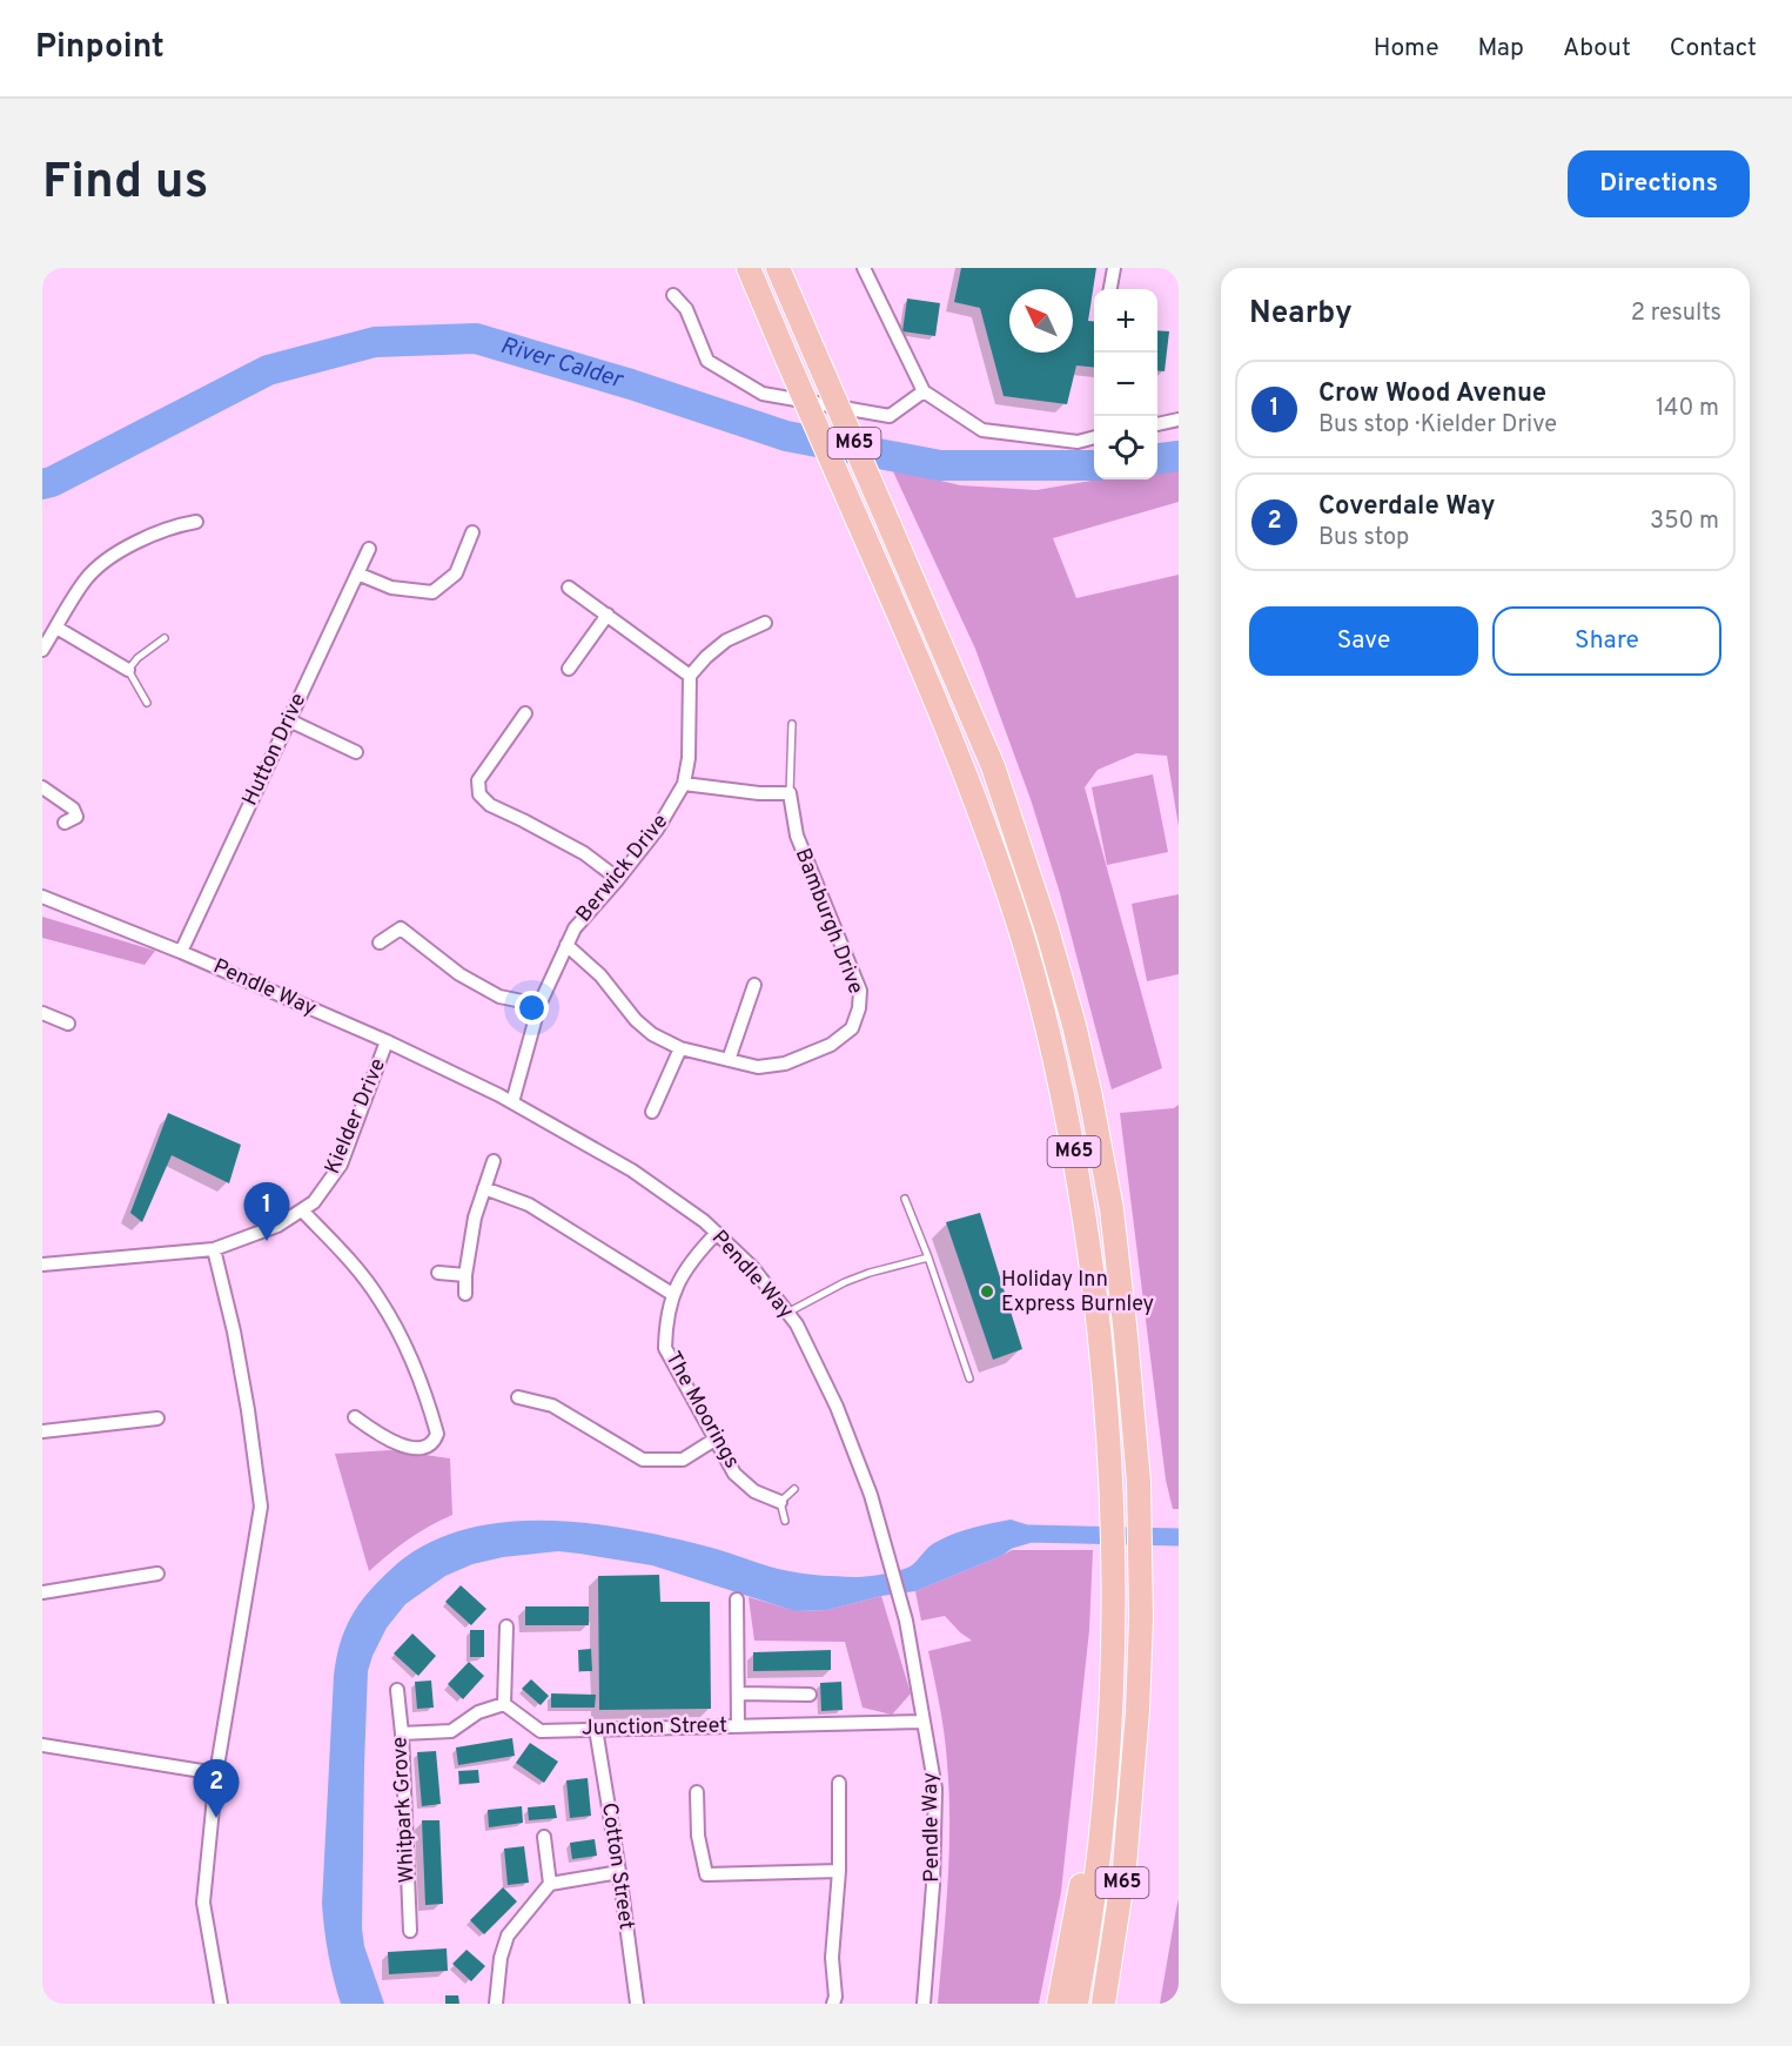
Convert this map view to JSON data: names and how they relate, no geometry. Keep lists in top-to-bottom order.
{
  "streets": {
    "highway": ["M65"],
    "street": [
      "Hutton Drive",
      "Berwick Drive",
      "Bamburgh Drive",
      "Pendle Way",
      "Kielder Drive",
      "The Moorings",
      "Junction Street",
      "Whitpark Grove",
      "Cotton Street"
    ]
  },
  "crossings": [
    ["Hutton Drive", "Pendle Way"],
    ["Berwick Drive", "Bamburgh Drive"],
    ["Berwick Drive", "Pendle Way"],
    ["Pendle Way", "Kielder Drive"],
    ["Pendle Way", "The Moorings"],
    ["Pendle Way", "Junction Street"],
    ["Junction Street", "Cotton Street"]
  ],
  "water": ["River Calder"],
  "places": ["Holiday Inn Express Burnley"],
  "north": "top left",
  "page": {
    "header": "Pinpoint",
    "nav": [
      "Home",
      "Map",
      "About",
      "Contact"
    ],
    "buttons": [
      "Directions",
      ["Save", "Share"]
    ],
    "title": "Find us",
    "heading": ["Nearby", "2 results"],
    "map_buttons": ["+", "−"],
    "list": [
      {
        "mark": "1",
        "name": "Crow Wood Avenue",
        "note": "Bus stop · Kielder Drive",
        "value": "140 m"
      },
      {
        "mark": "2",
        "name": "Coverdale Way",
        "note": "Bus stop",
        "value": "350 m"
      }
    ],
    "pins": ["1", "2"]
  }
}
